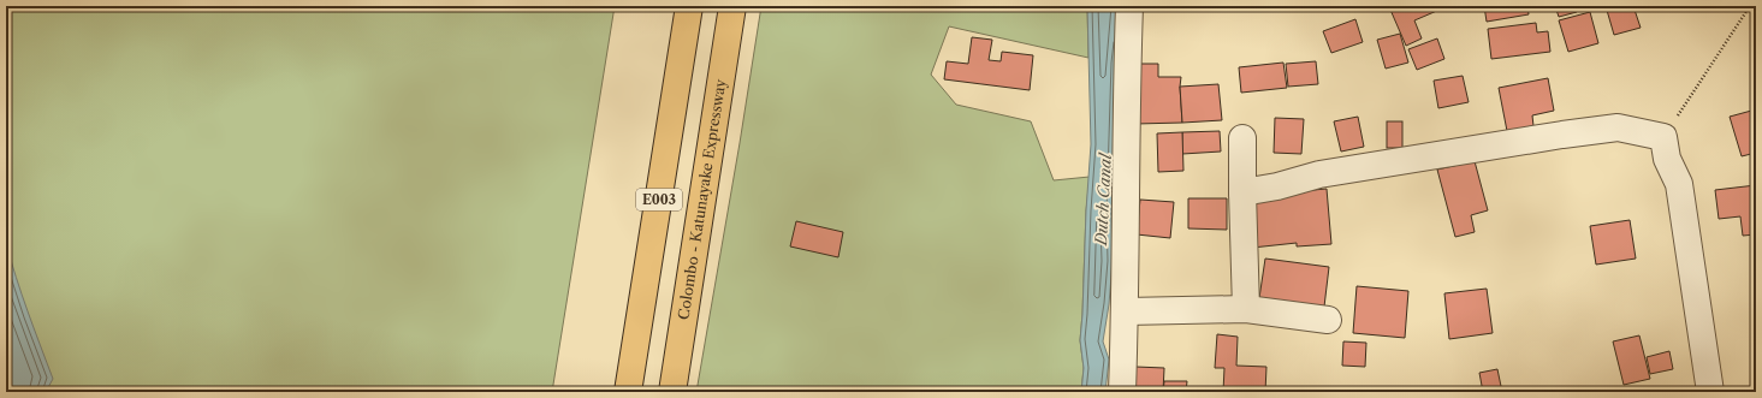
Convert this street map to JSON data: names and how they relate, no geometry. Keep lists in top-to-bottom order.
{
  "streets": {
    "highway": ["Colombo - Katunayake Expressway", "E003"]
  },
  "water": ["Dutch Canal"]
}
